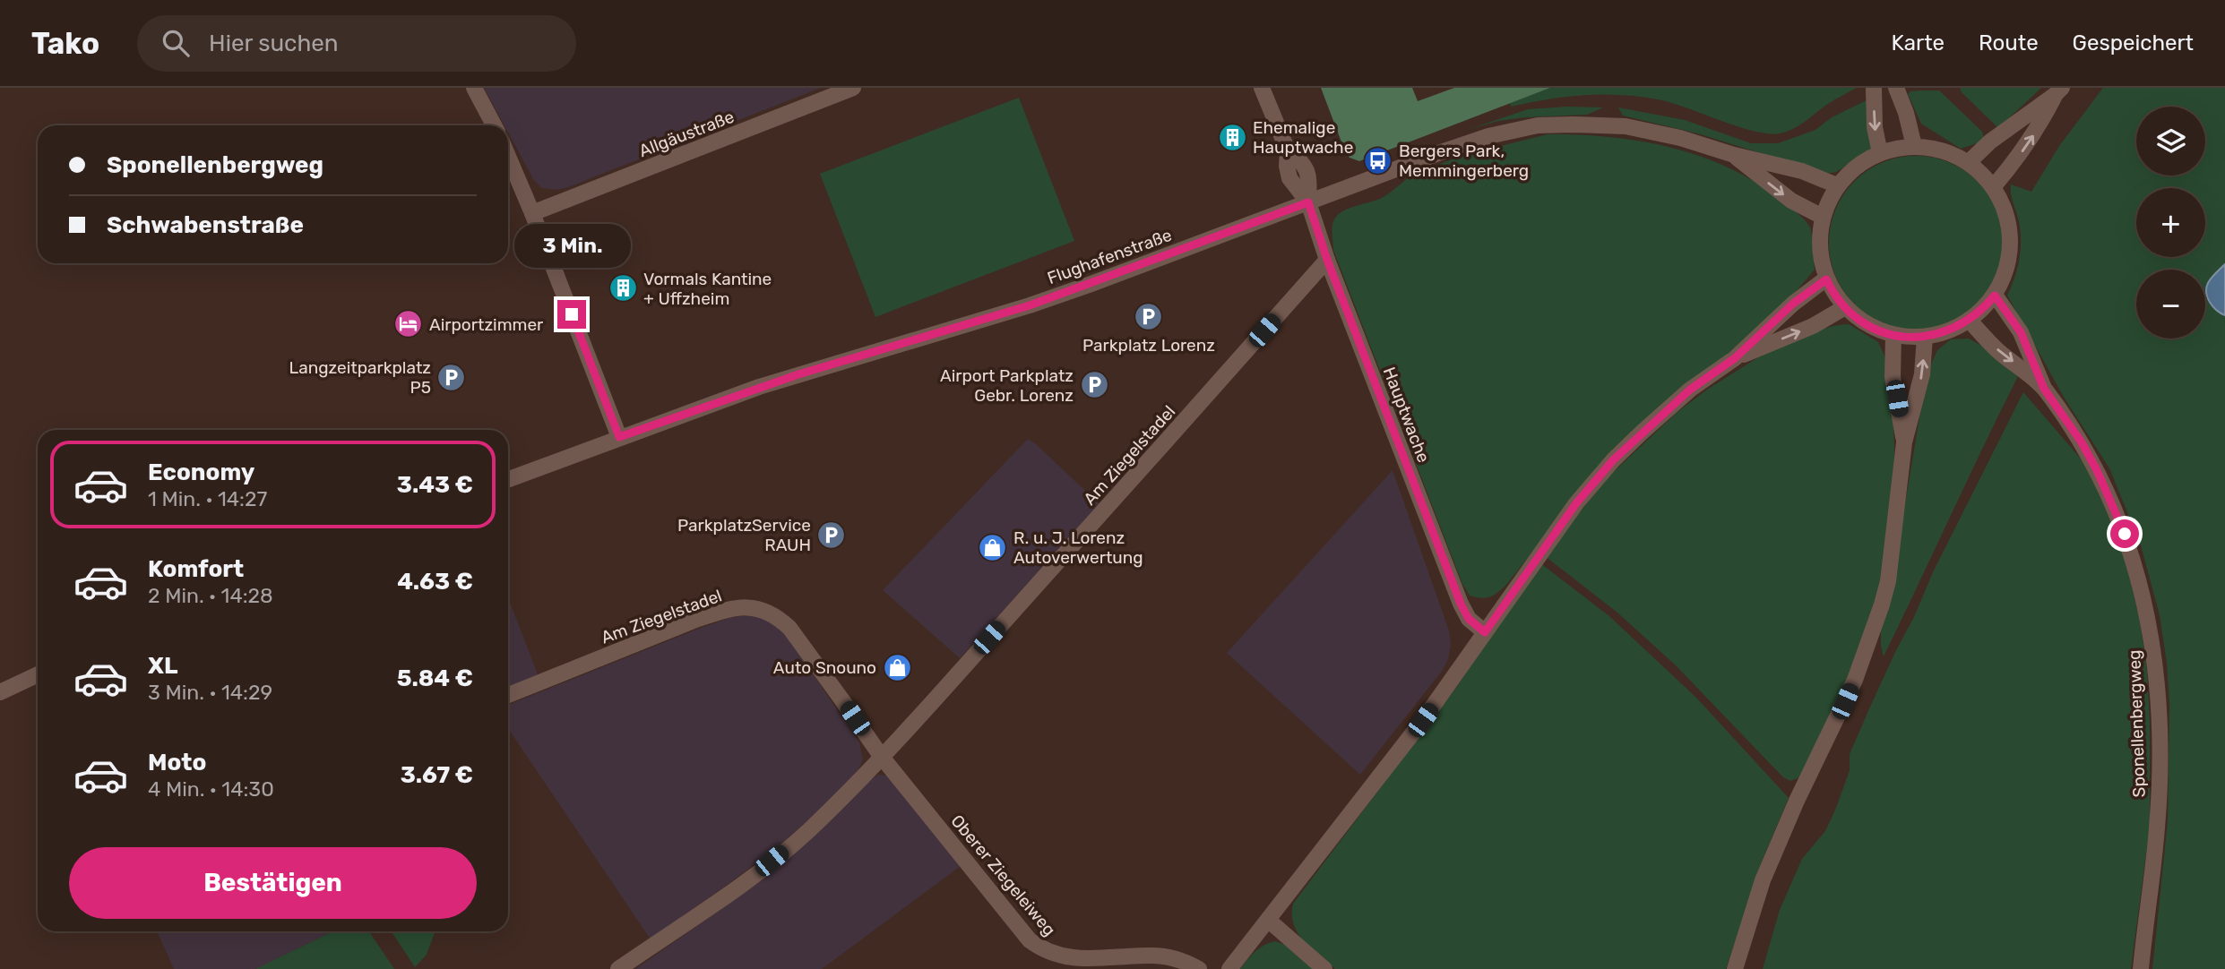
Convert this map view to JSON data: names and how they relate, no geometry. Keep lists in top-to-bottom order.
{
  "streets": {
    "street": [
      "Allgäustraße",
      "Flughafenstraße",
      "Hauptwache",
      "Am Ziegelstadel",
      "Sponellenbergweg",
      "Oberer Ziegeleiweg"
    ]
  },
  "crossings": [
    ["Flughafenstraße", "Hauptwache"],
    ["Flughafenstraße", "Sponellenbergweg"],
    ["Hauptwache", "Am Ziegelstadel"],
    ["Am Ziegelstadel", "Oberer Ziegeleiweg"]
  ],
  "places": {
    "building": ["Ehemalige Hauptwache", "Vormals Kantine + Uffzheim"],
    "bus stop": ["Bergers Park, Memmingerberg"],
    "parking": [
      "Parkplatz Lorenz",
      "Langzeitparkplatz P5",
      "Airport Parkplatz Gebr. Lorenz",
      "ParkplatzService RAUH"
    ],
    "hotel": ["Airportzimmer"],
    "shop": ["R. u. J. Lorenz Autoverwertung", "Auto Snouno"]
  },
  "page": {
    "header": "Tako",
    "search": "Hier suchen",
    "nav": ["Karte", "Route", "Gespeichert"],
    "map_buttons": ["+", "−"],
    "banner": ["Sponellenbergweg", "Schwabenstraße"],
    "bubble": "3 Min.",
    "list": [
      {
        "name": "Economy",
        "note": "1 Min. · 14:27",
        "value": "3.43 €"
      },
      {
        "name": "Komfort",
        "note": "2 Min. · 14:28",
        "value": "4.63 €"
      },
      {
        "name": "XL",
        "note": "3 Min. · 14:29",
        "value": "5.84 €"
      },
      {
        "name": "Moto",
        "note": "4 Min. · 14:30",
        "value": "3.67 €"
      }
    ],
    "buttons": "Bestätigen"
  }
}
